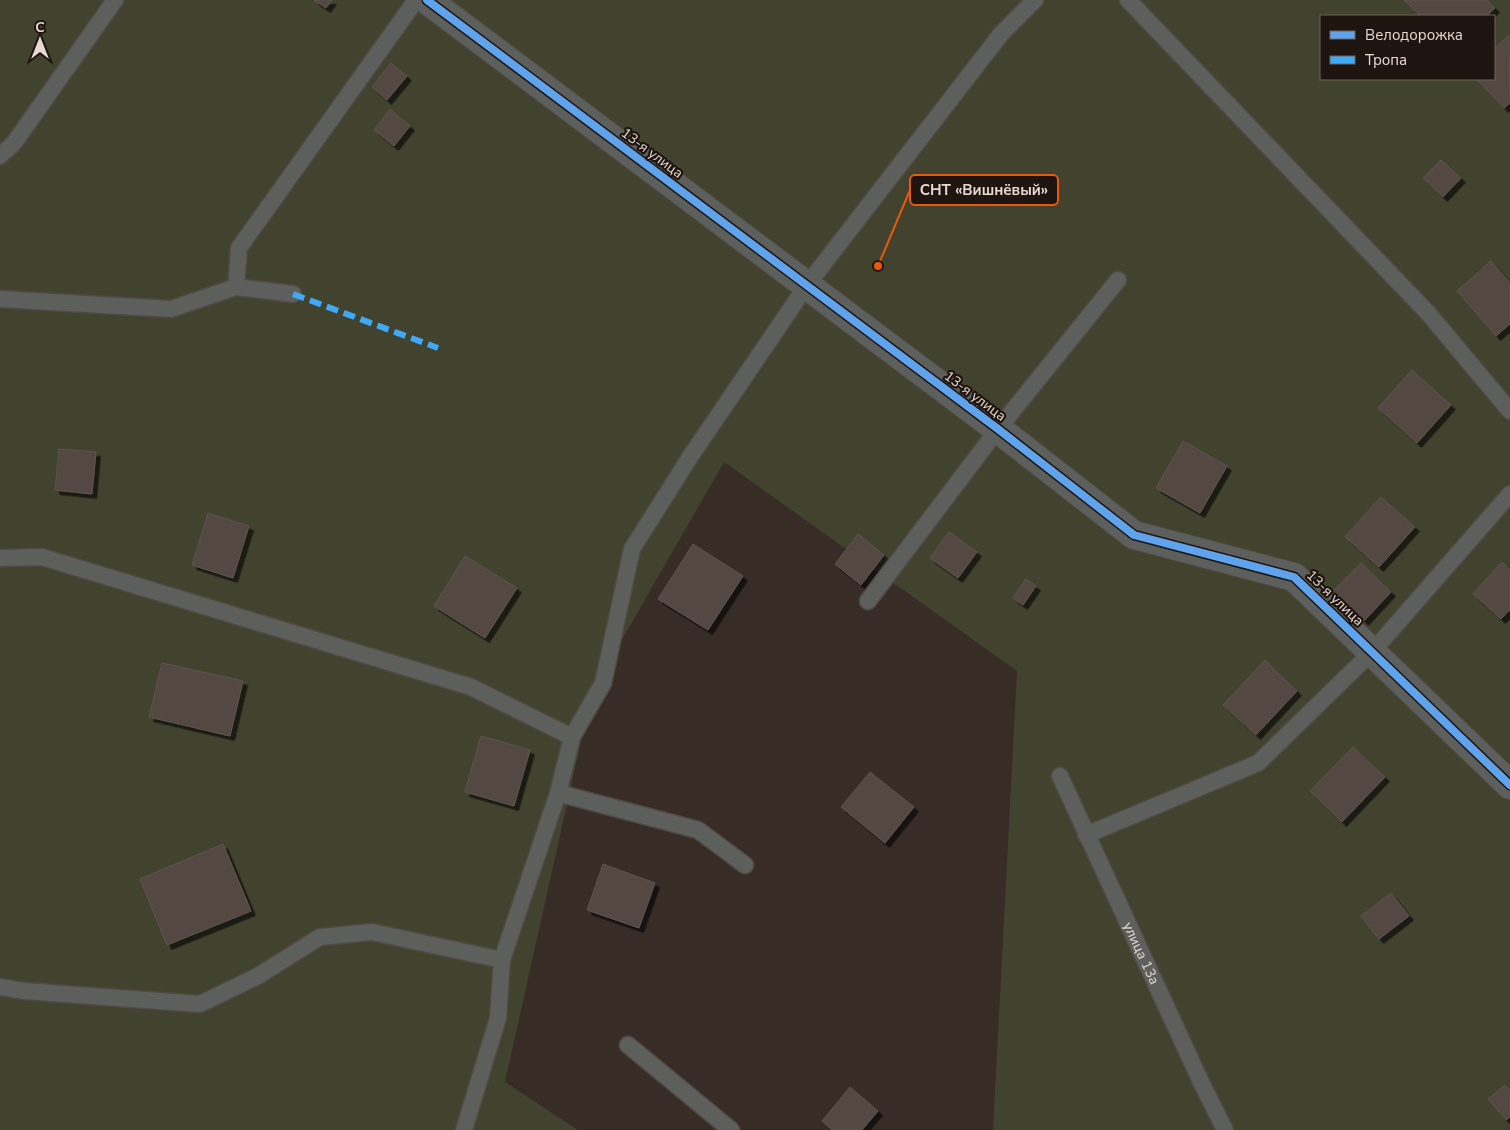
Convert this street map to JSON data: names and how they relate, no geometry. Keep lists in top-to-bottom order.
{
  "streets": {
    "street": ["13-я улица"],
    "lane": ["улица 13а"]
  },
  "places": ["СНТ «Вишнёвый»"],
  "legend": ["Велодорожка", "Тропа"],
  "north": "top"
}
